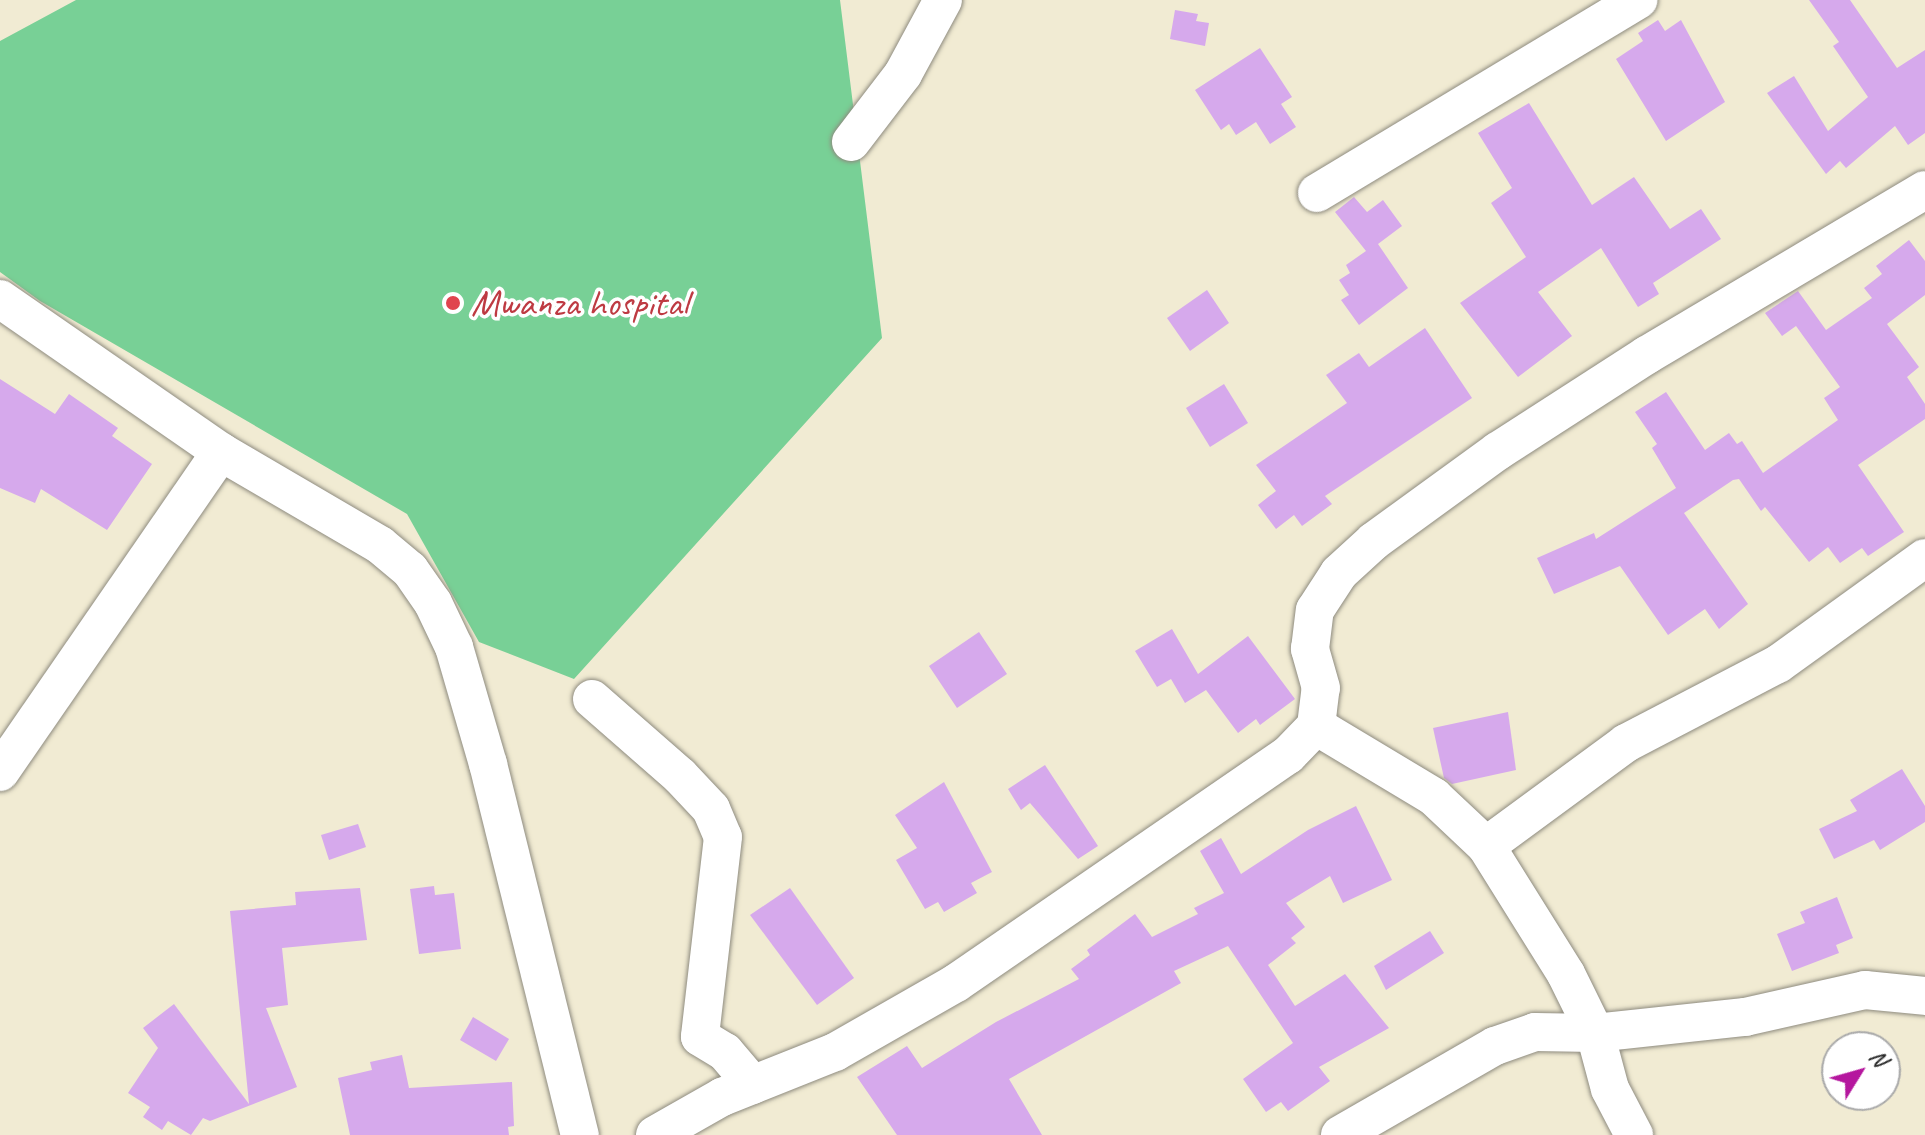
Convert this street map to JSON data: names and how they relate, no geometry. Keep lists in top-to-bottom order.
{
  "places": ["Mwanza hospital"],
  "north": "top right"
}
